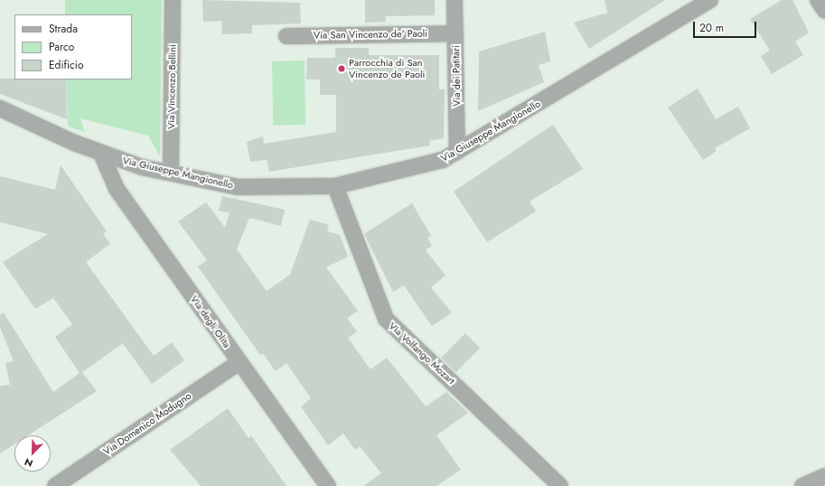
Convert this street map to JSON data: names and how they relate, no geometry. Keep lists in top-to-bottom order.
{
  "streets": {
    "street": [
      "Via San Vincenzo de' Paoli",
      "Via dei Patitari",
      "Via Vincenzo Bellini",
      "Via Giuseppe Mangionello",
      "Via degli Olita",
      "Via Volfango Mozart",
      "Via Domenico Modugno"
    ]
  },
  "crossings": [
    ["Via San Vincenzo de' Paoli", "Via dei Patitari"],
    ["Via dei Patitari", "Via Giuseppe Mangionello"],
    ["Via Vincenzo Bellini", "Via Giuseppe Mangionello"],
    ["Via Giuseppe Mangionello", "Via degli Olita"],
    ["Via Giuseppe Mangionello", "Via Volfango Mozart"],
    ["Via degli Olita", "Via Domenico Modugno"]
  ],
  "places": ["Parrocchia di San Vincenzo de Paoli"],
  "legend": ["Strada", "Parco", "Edificio"],
  "scale_bar": "20 m",
  "north": "bottom left"
}
